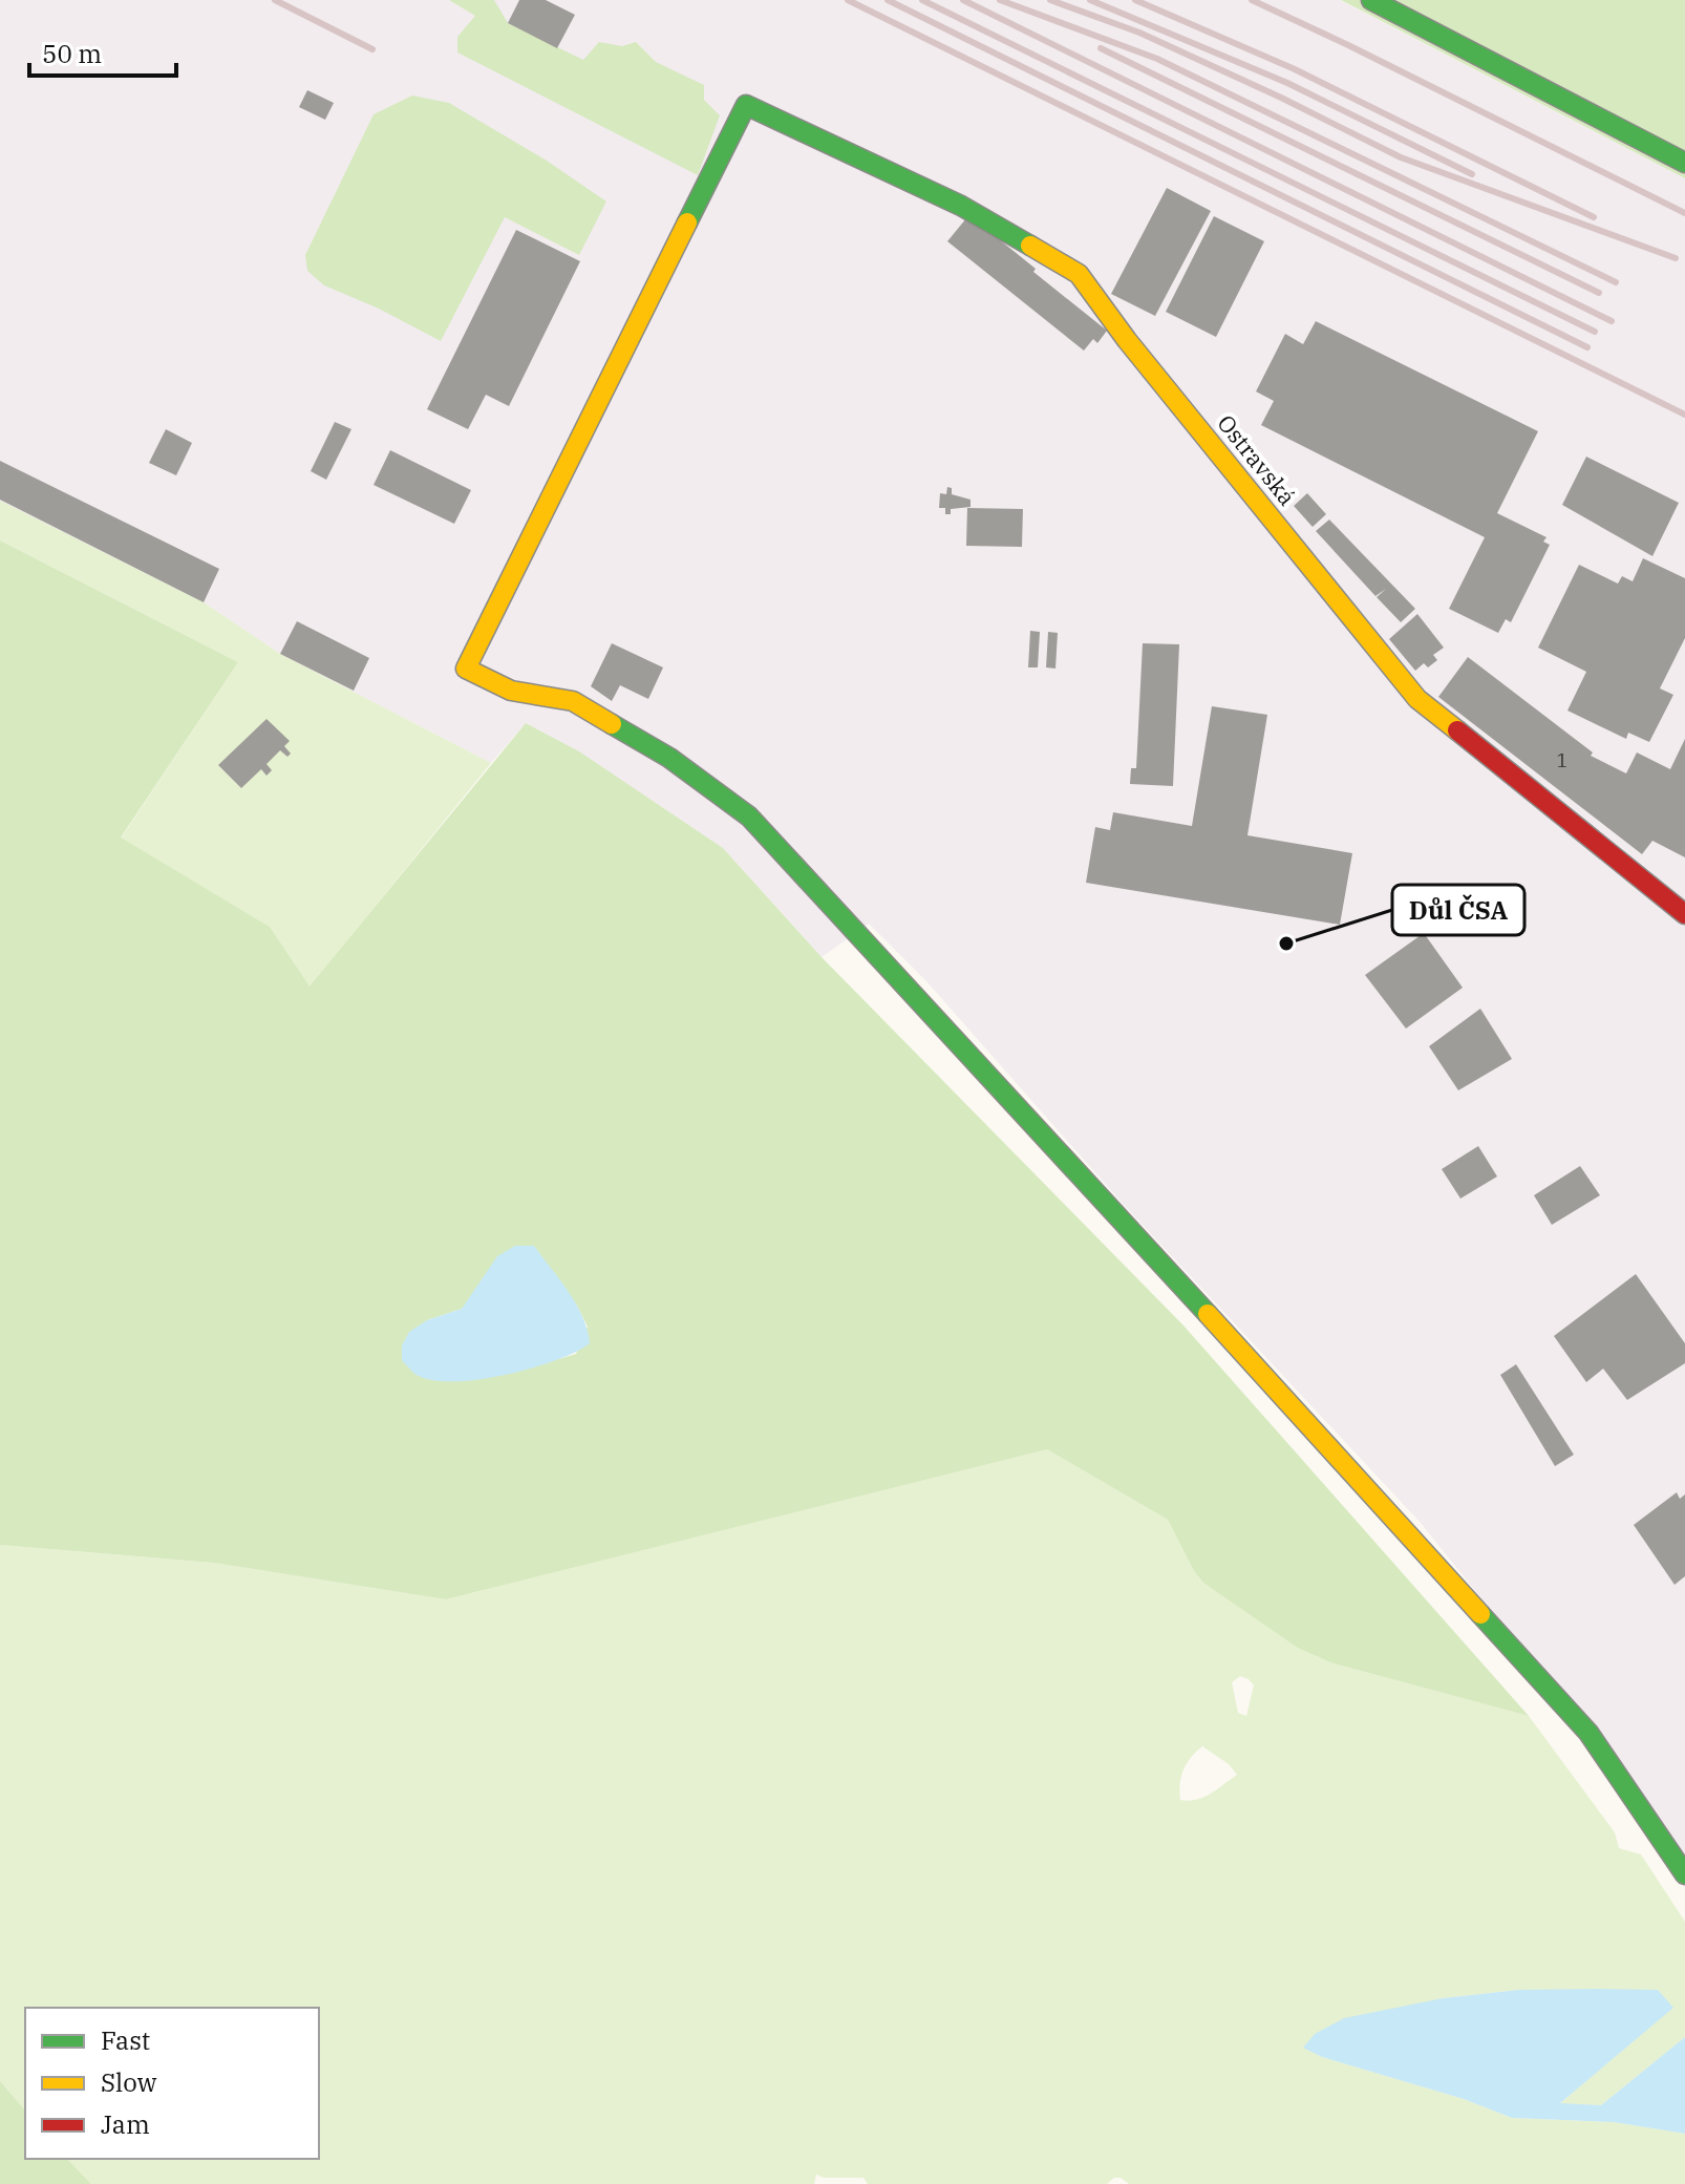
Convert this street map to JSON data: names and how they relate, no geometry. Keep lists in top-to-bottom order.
{
  "streets": {
    "street": ["Ostravská"]
  },
  "places": ["Důl ČSA"],
  "house_numbers": ["1"],
  "legend": ["Fast", "Slow", "Jam"],
  "scale_bar": "50 m"
}
